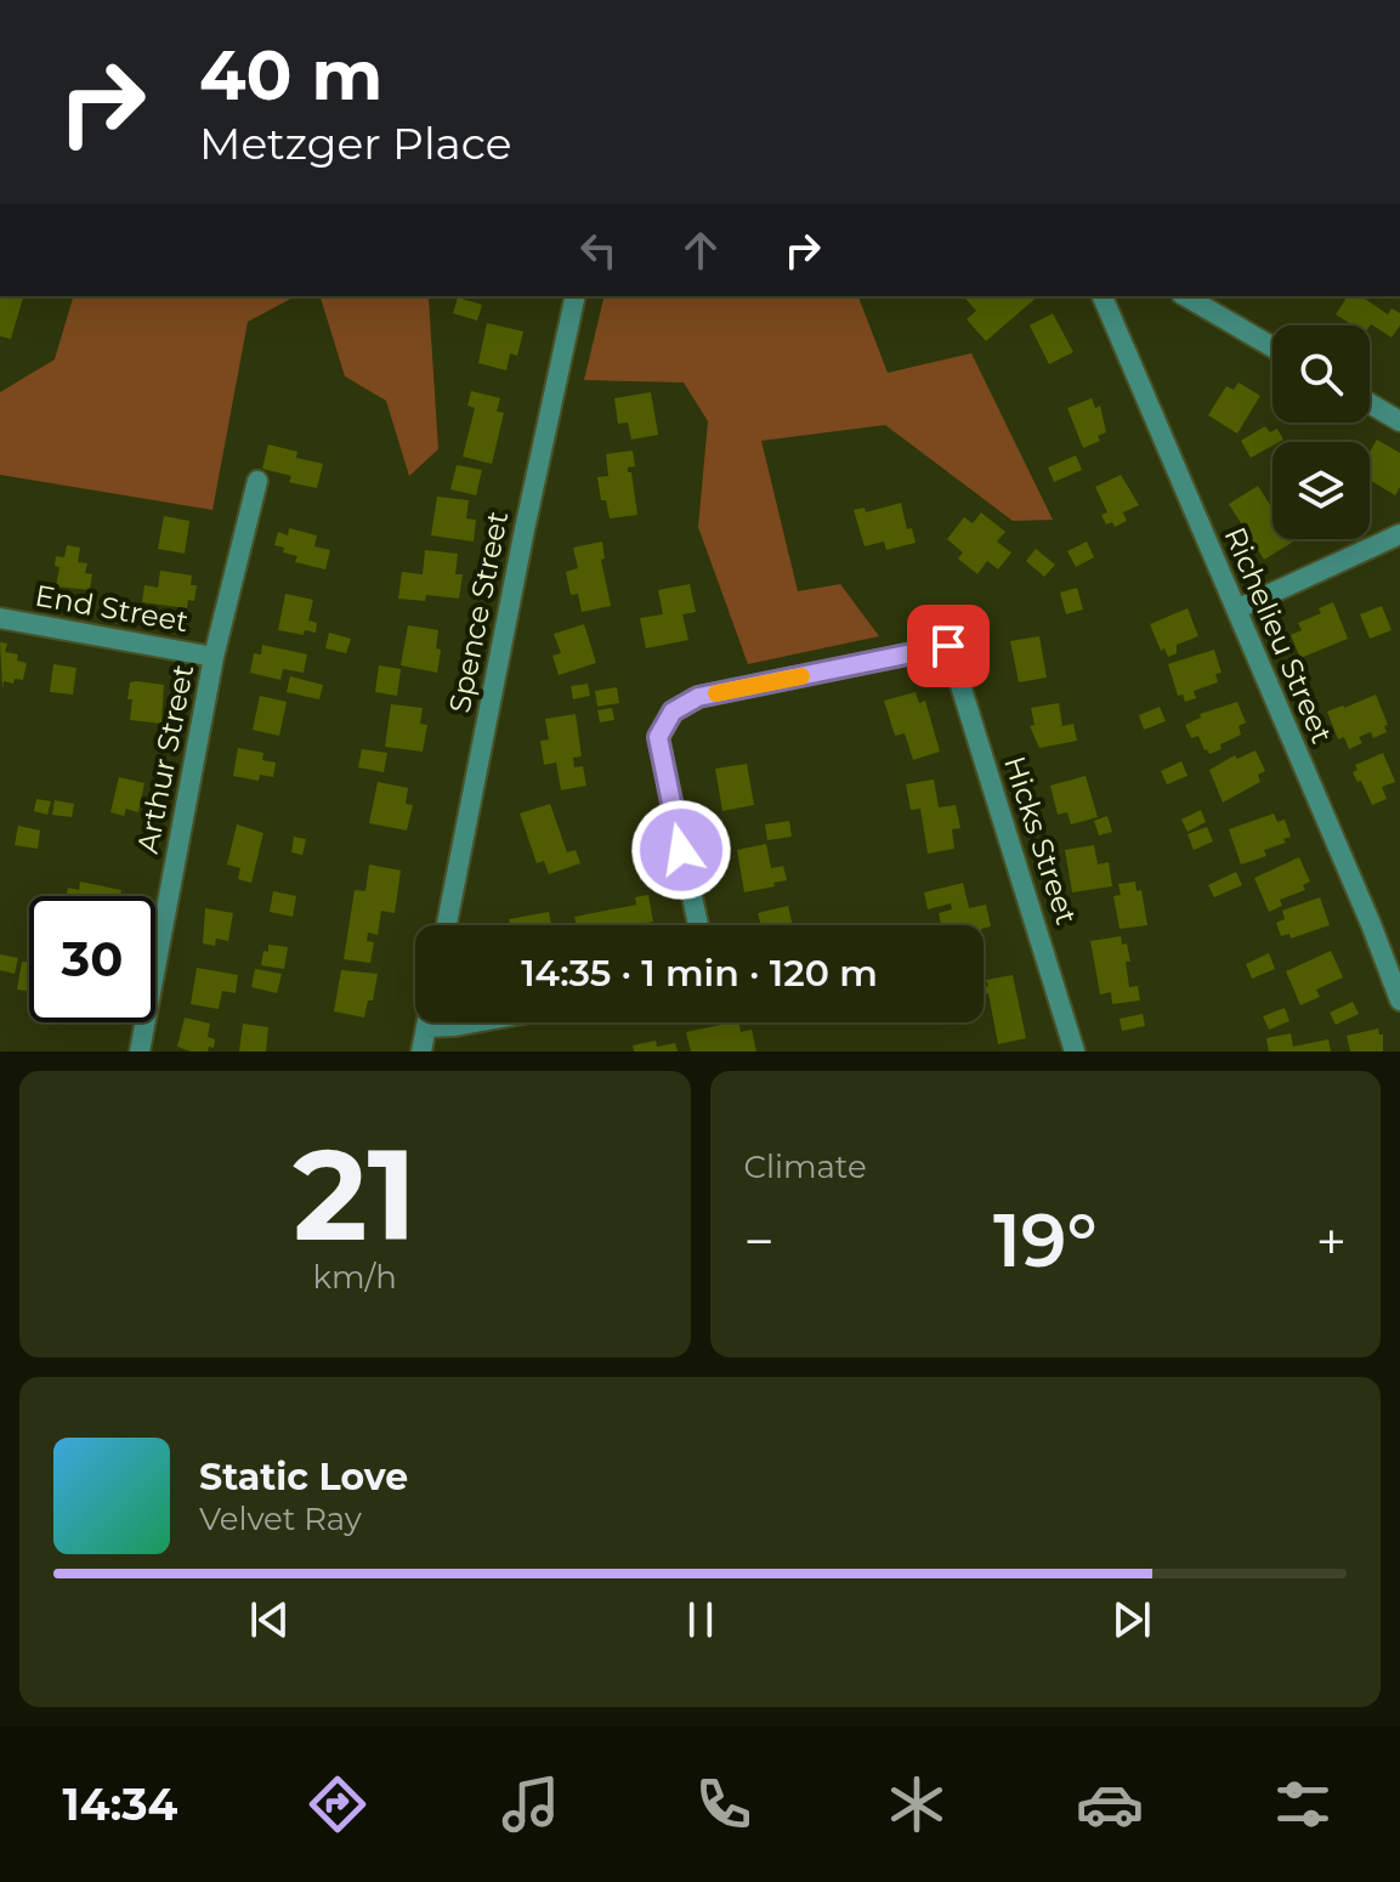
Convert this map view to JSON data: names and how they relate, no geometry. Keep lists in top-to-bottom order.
{
  "streets": {
    "street": [
      "End Street",
      "Spence Street",
      "Richelieu Street",
      "Arthur Street",
      "Hicks Street"
    ]
  },
  "crossings": [
    ["End Street", "Arthur Street"]
  ],
  "page": {
    "turn": ["40 m", "Metzger Place"],
    "limit": "30",
    "trip": "14:35 · 1 min · 120 m",
    "tile": [
      ["21", "km/h"],
      "Climate"
    ],
    "heat": ["−", "19°", "+"],
    "song": ["Static Love", "Velvet Ray"],
    "tabs": "14:34"
  }
}
